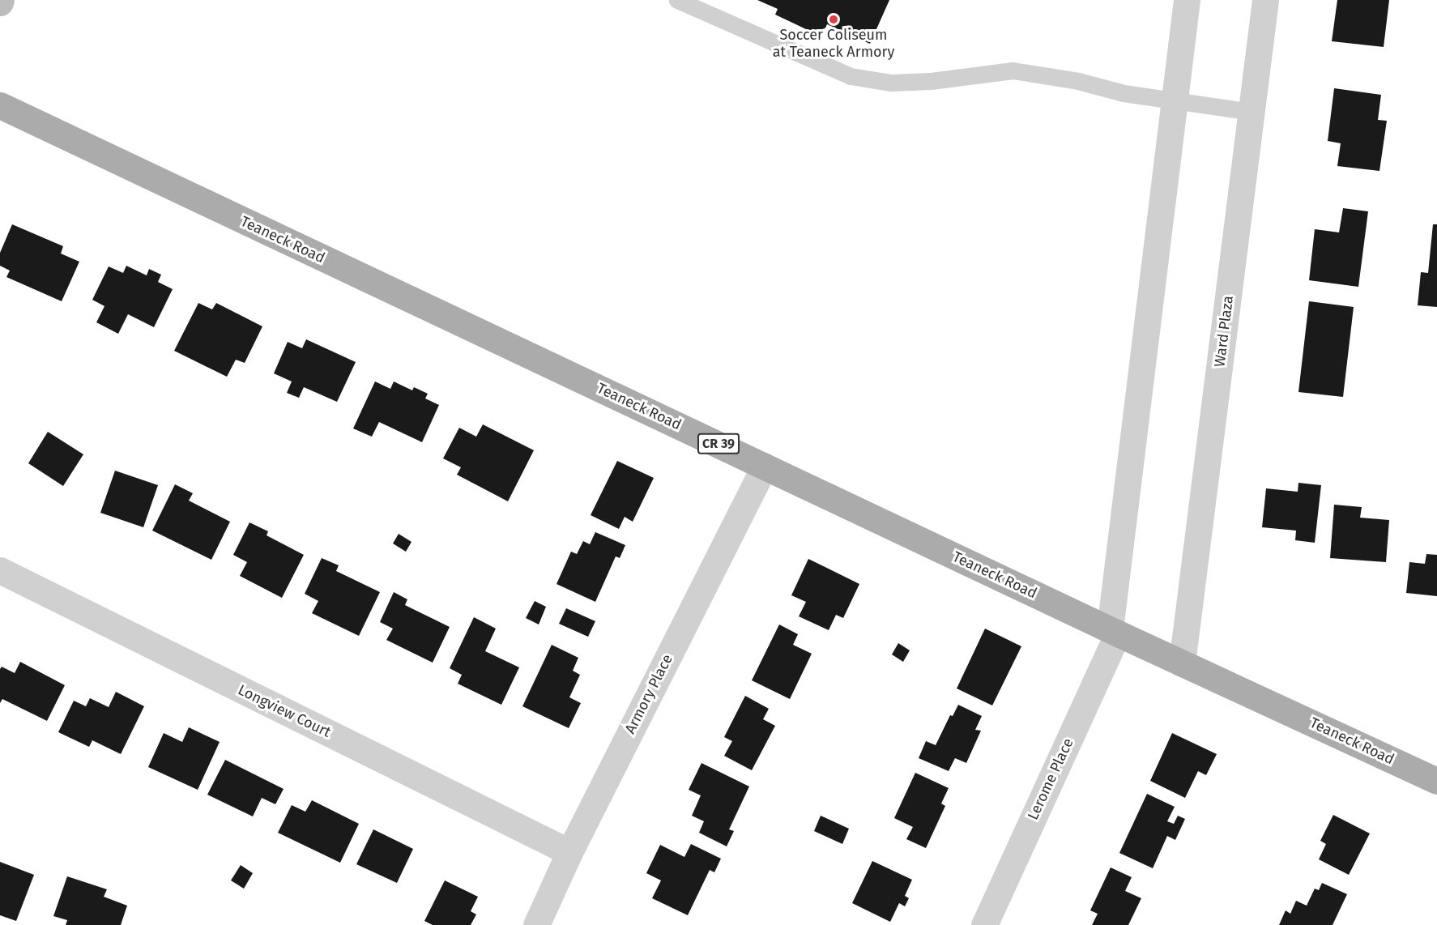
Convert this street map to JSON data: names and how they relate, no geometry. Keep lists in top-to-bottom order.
{
  "streets": {
    "main road": ["Teaneck Road", "CR 39"],
    "street": [
      "Ward Plaza",
      "Armory Place",
      "Longview Court",
      "Lerome Place"
    ]
  },
  "crossings": [
    ["Teaneck Road", "Ward Plaza"],
    ["Teaneck Road", "Armory Place"],
    ["Teaneck Road", "Lerome Place"],
    ["Armory Place", "Longview Court"]
  ],
  "places": ["Soccer Coliseum at Teaneck Armory"]
}
